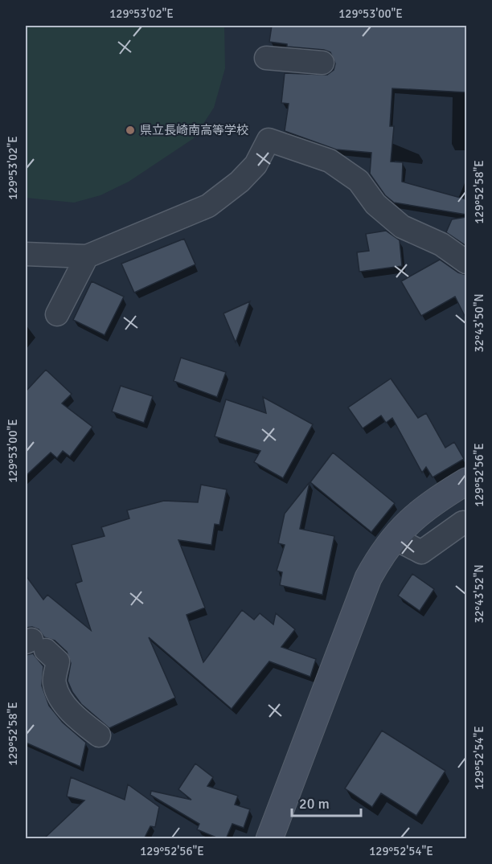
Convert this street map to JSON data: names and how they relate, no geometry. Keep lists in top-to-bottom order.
{
  "places": ["県立長崎南高等学校"],
  "scale_bar": "20 m",
  "coordinates": [
    "129°53'02\"E",
    "129°53'00\"E",
    "129°52'58\"E",
    "32°43'50\"N",
    "129°52'56\"E",
    "32°43'52\"N",
    "129°52'54\"E"
  ]
}
